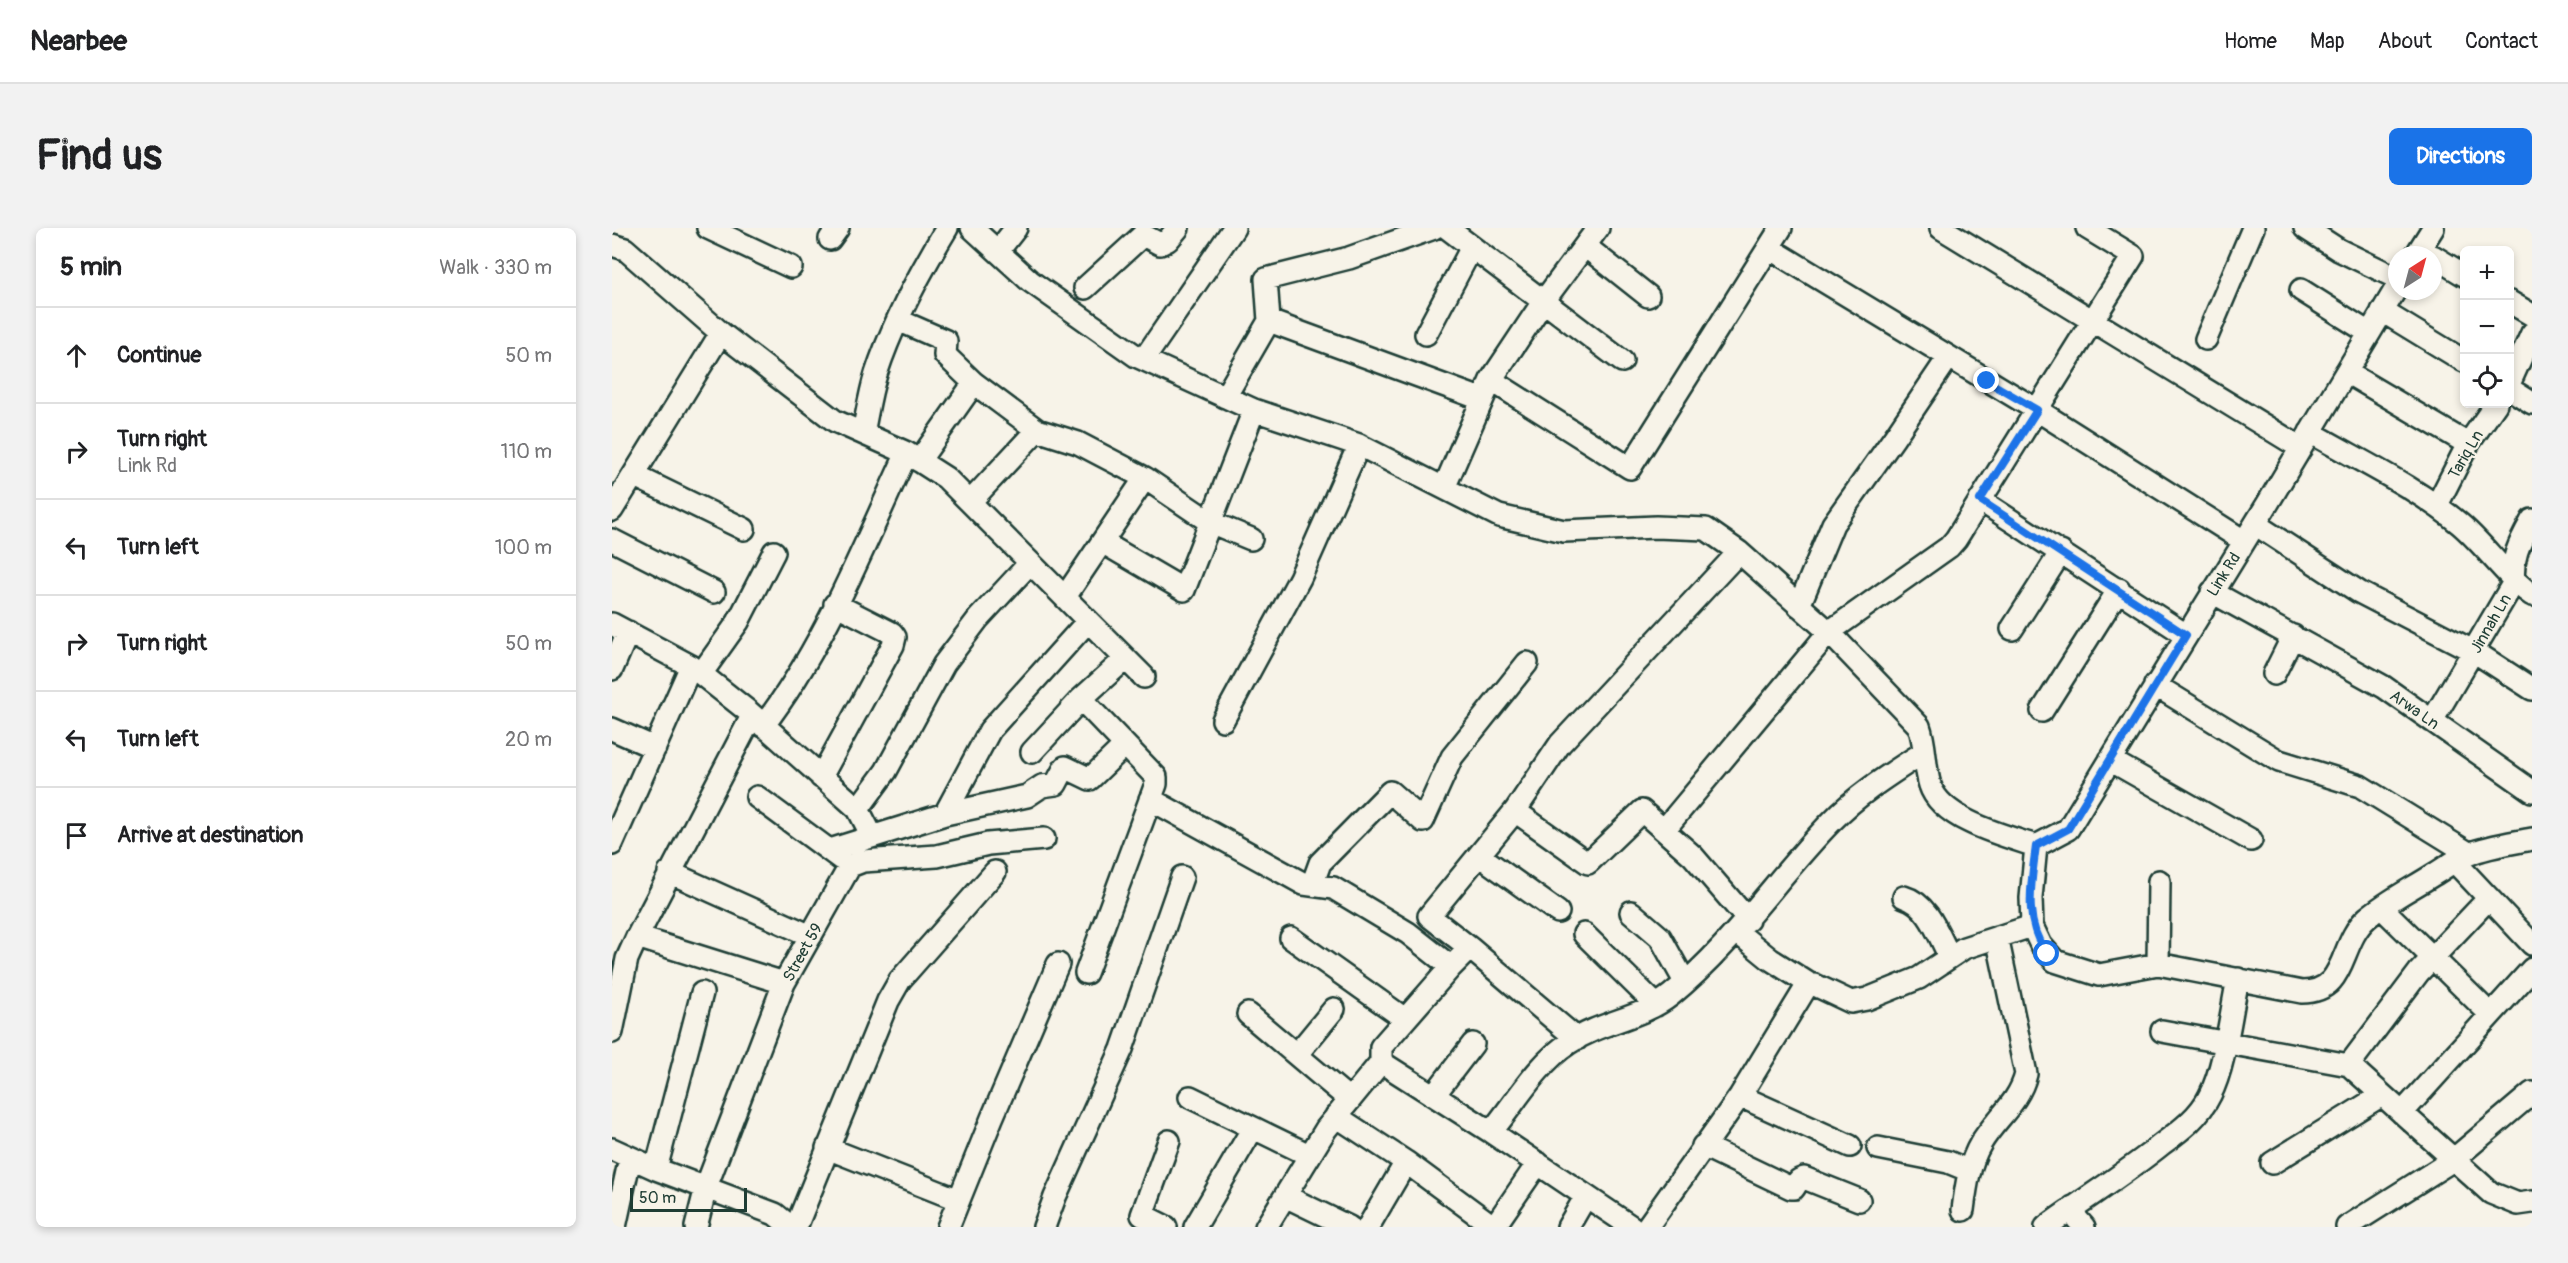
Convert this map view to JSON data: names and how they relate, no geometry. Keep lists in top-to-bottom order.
{
  "streets": {
    "street": [
      "Tariq Ln",
      "Link Rd",
      "Jinnah Ln",
      "Arwa Ln",
      "Street 59"
    ]
  },
  "crossings": [
    ["Link Rd", "Arwa Ln"],
    ["Jinnah Ln", "Arwa Ln"]
  ],
  "scale_bar": "50 m",
  "north": "top right",
  "page": {
    "header": "Nearbee",
    "nav": [
      "Home",
      "Map",
      "About",
      "Contact"
    ],
    "buttons": "Directions",
    "title": "Find us",
    "heading": ["5 min", "Walk · 330 m"],
    "map_buttons": ["+", "−"],
    "list": [
      ["Continue", "50 m"],
      ["Turn right", "Link Rd", "110 m"],
      ["Turn left", "100 m"],
      ["Turn right", "50 m"],
      ["Turn left", "20 m"],
      "Arrive at destination"
    ],
    "scale": "50 m"
  }
}
